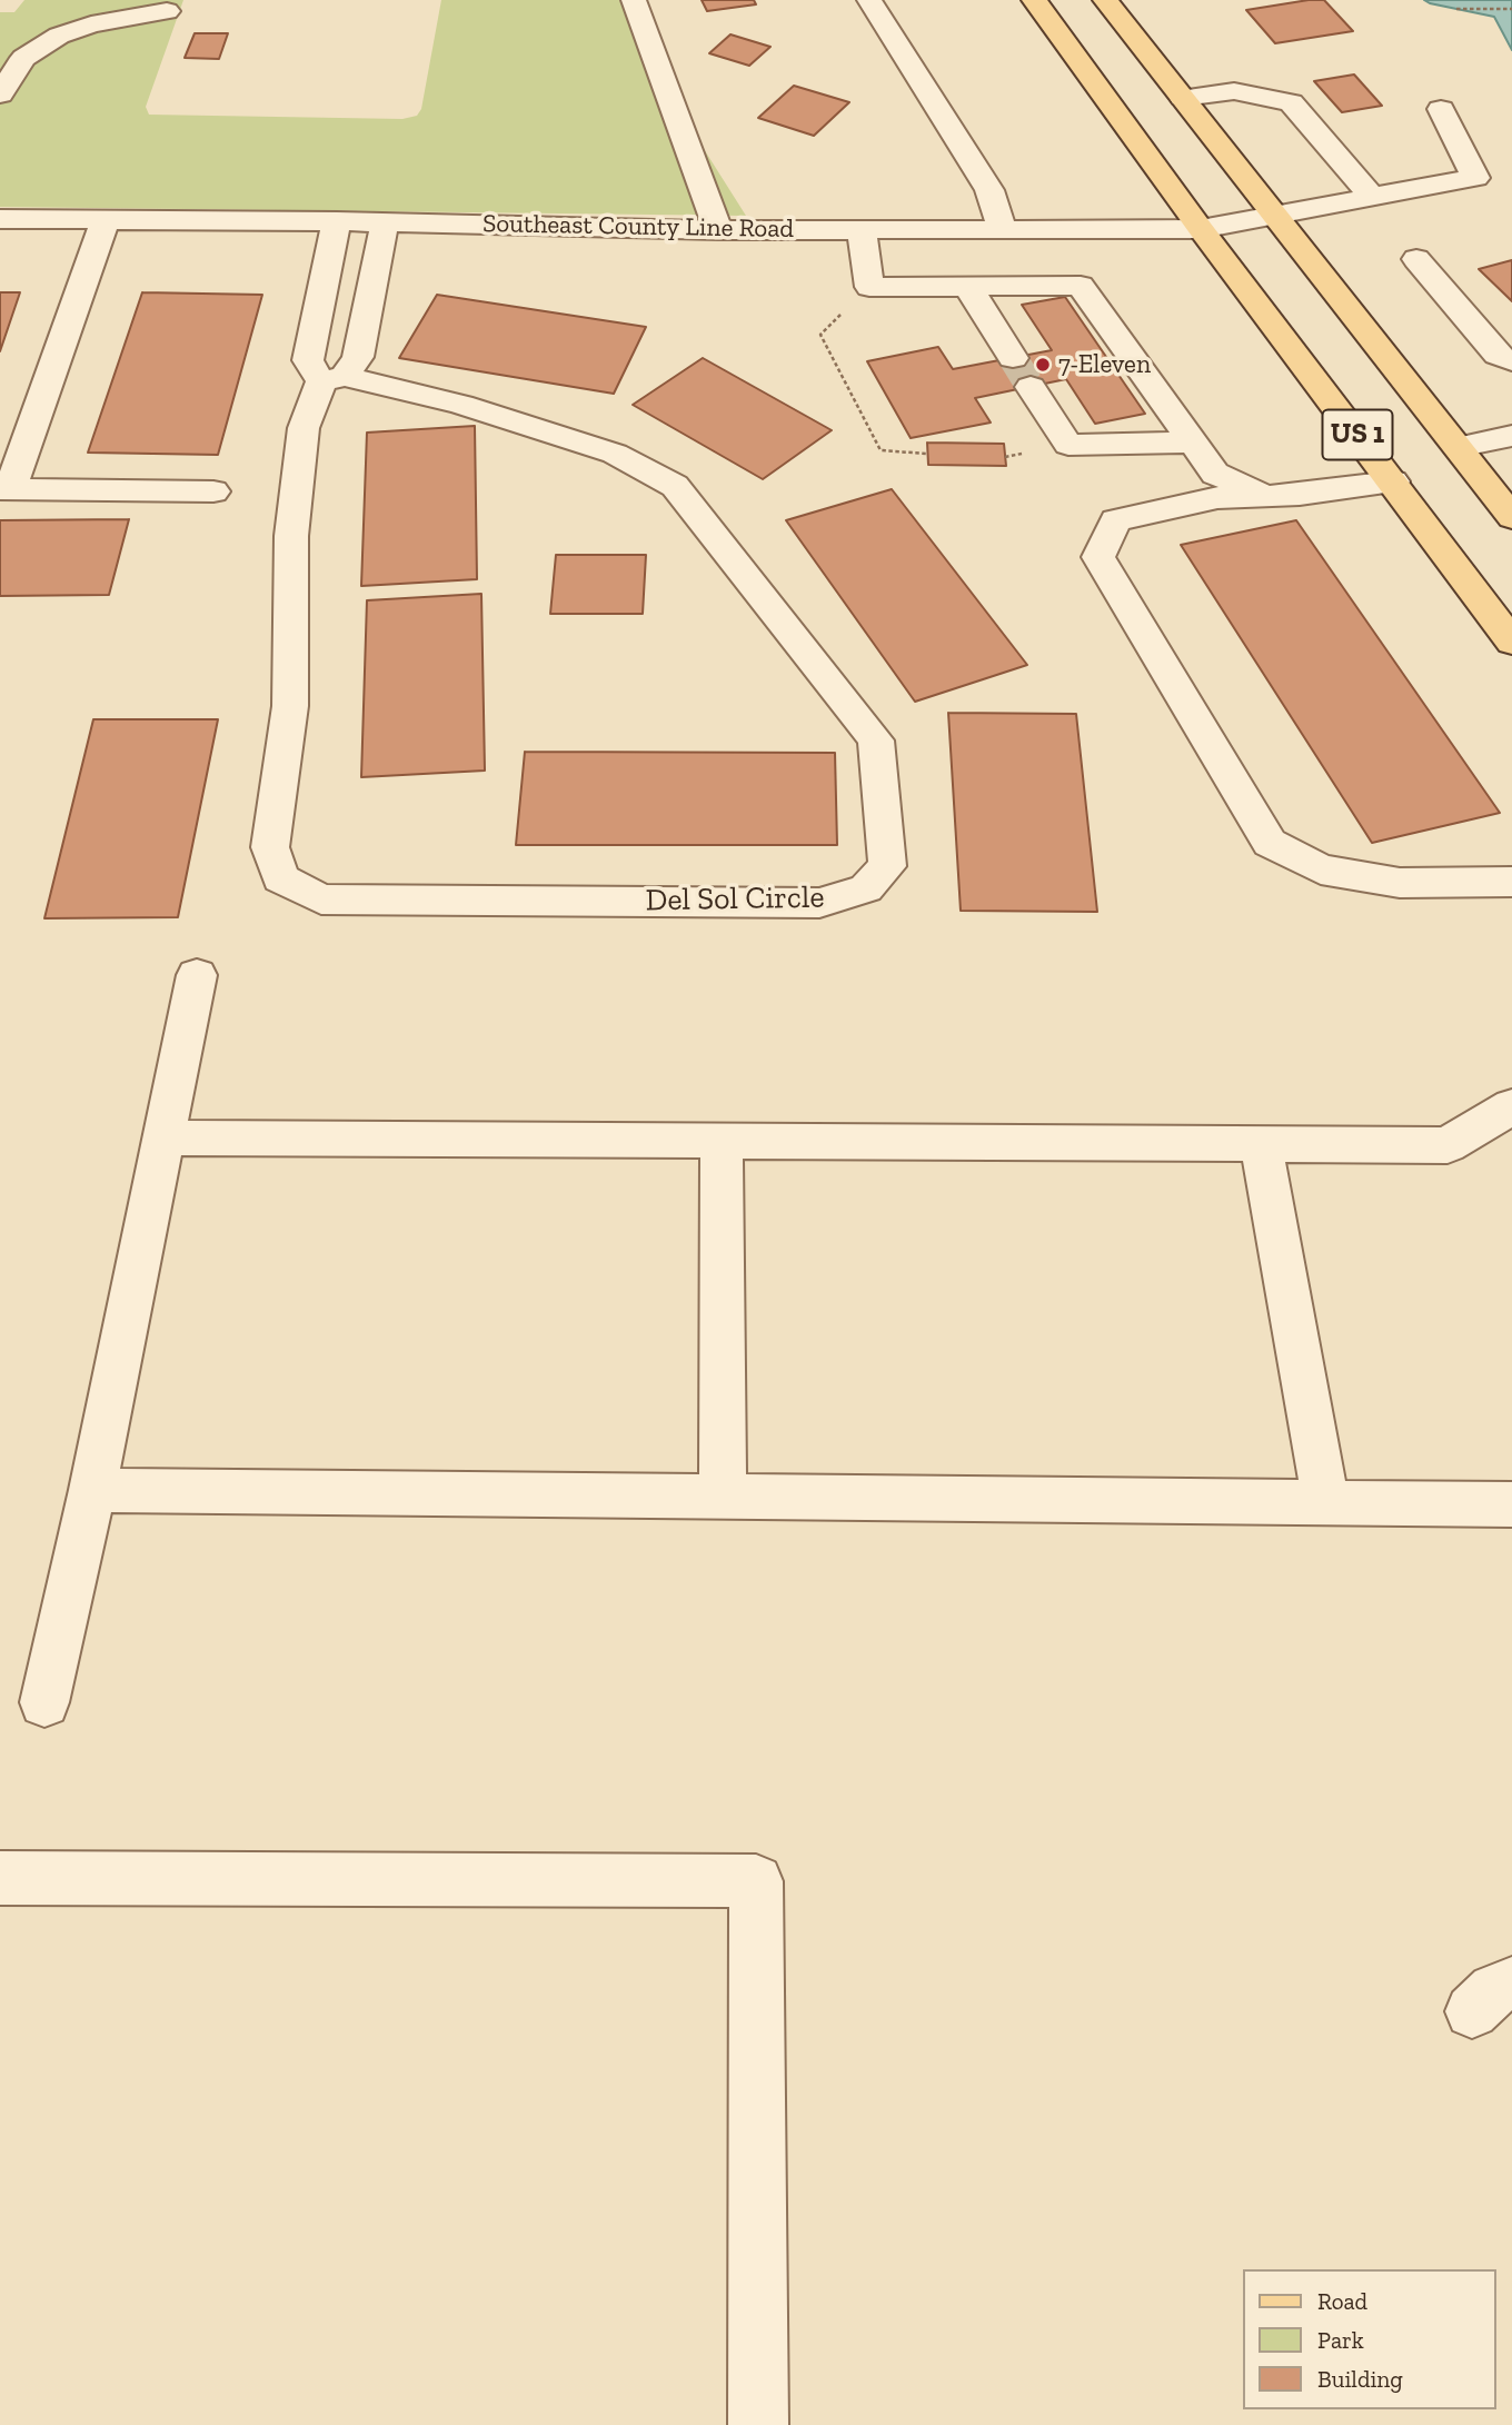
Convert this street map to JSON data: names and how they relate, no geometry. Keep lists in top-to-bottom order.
{
  "streets": {
    "main road": ["US 1"],
    "street": ["Southeast County Line Road", "Del Sol Circle"]
  },
  "crossings": [
    ["Southeast County Line Road", "US 1"],
    ["Southeast County Line Road", "Del Sol Circle"]
  ],
  "places": ["7-Eleven"],
  "legend": ["Road", "Park", "Building"]
}
